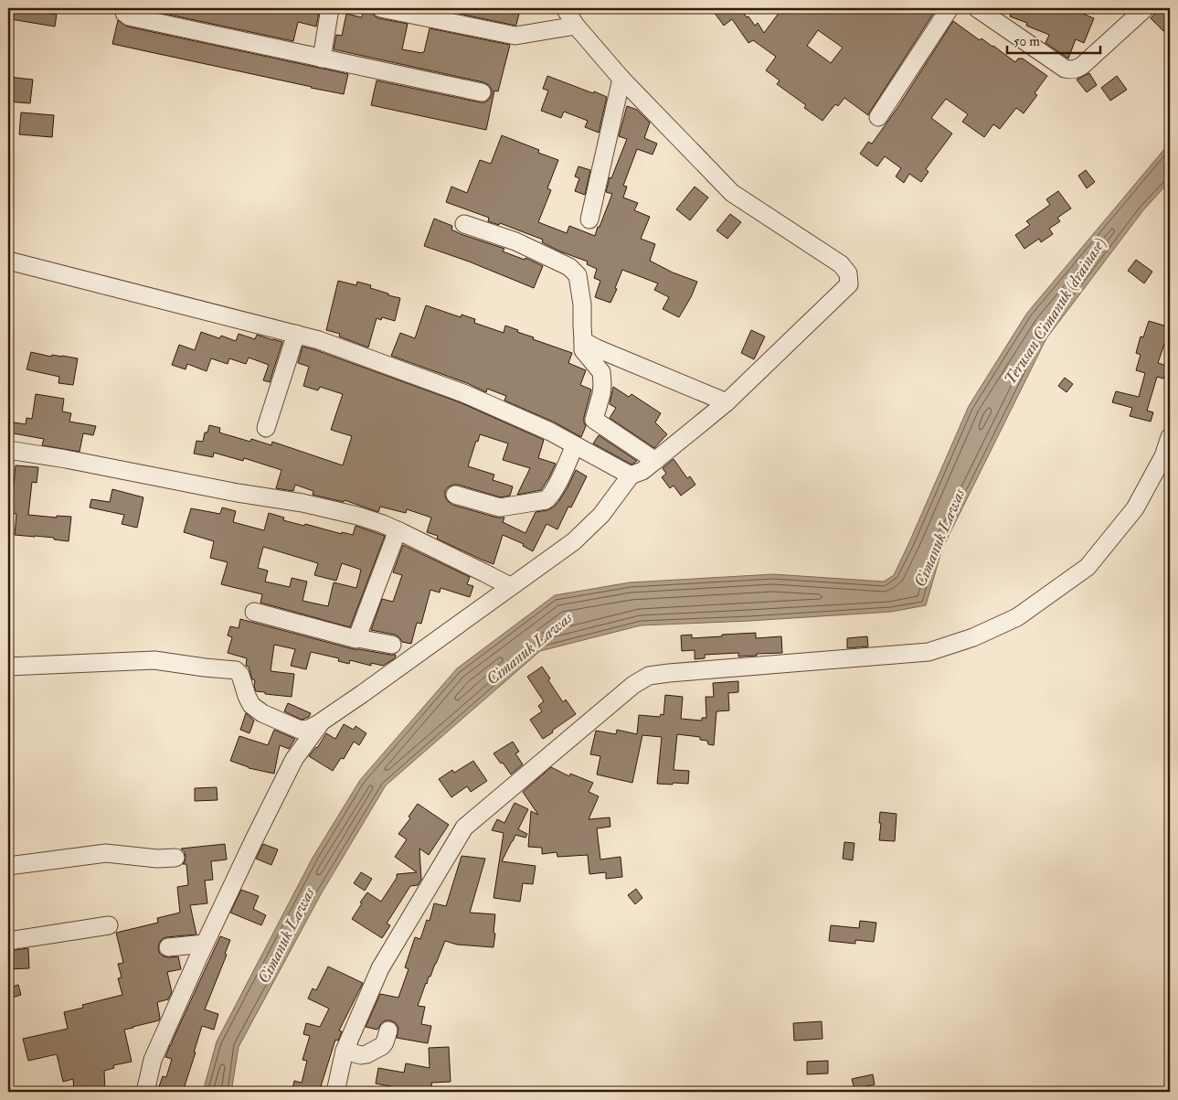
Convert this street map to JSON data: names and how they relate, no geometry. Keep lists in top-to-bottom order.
{
  "water": ["Terusan Cimanuk (drainase)", "Cimanuk Lawas"],
  "scale_bar": "50 m"
}
